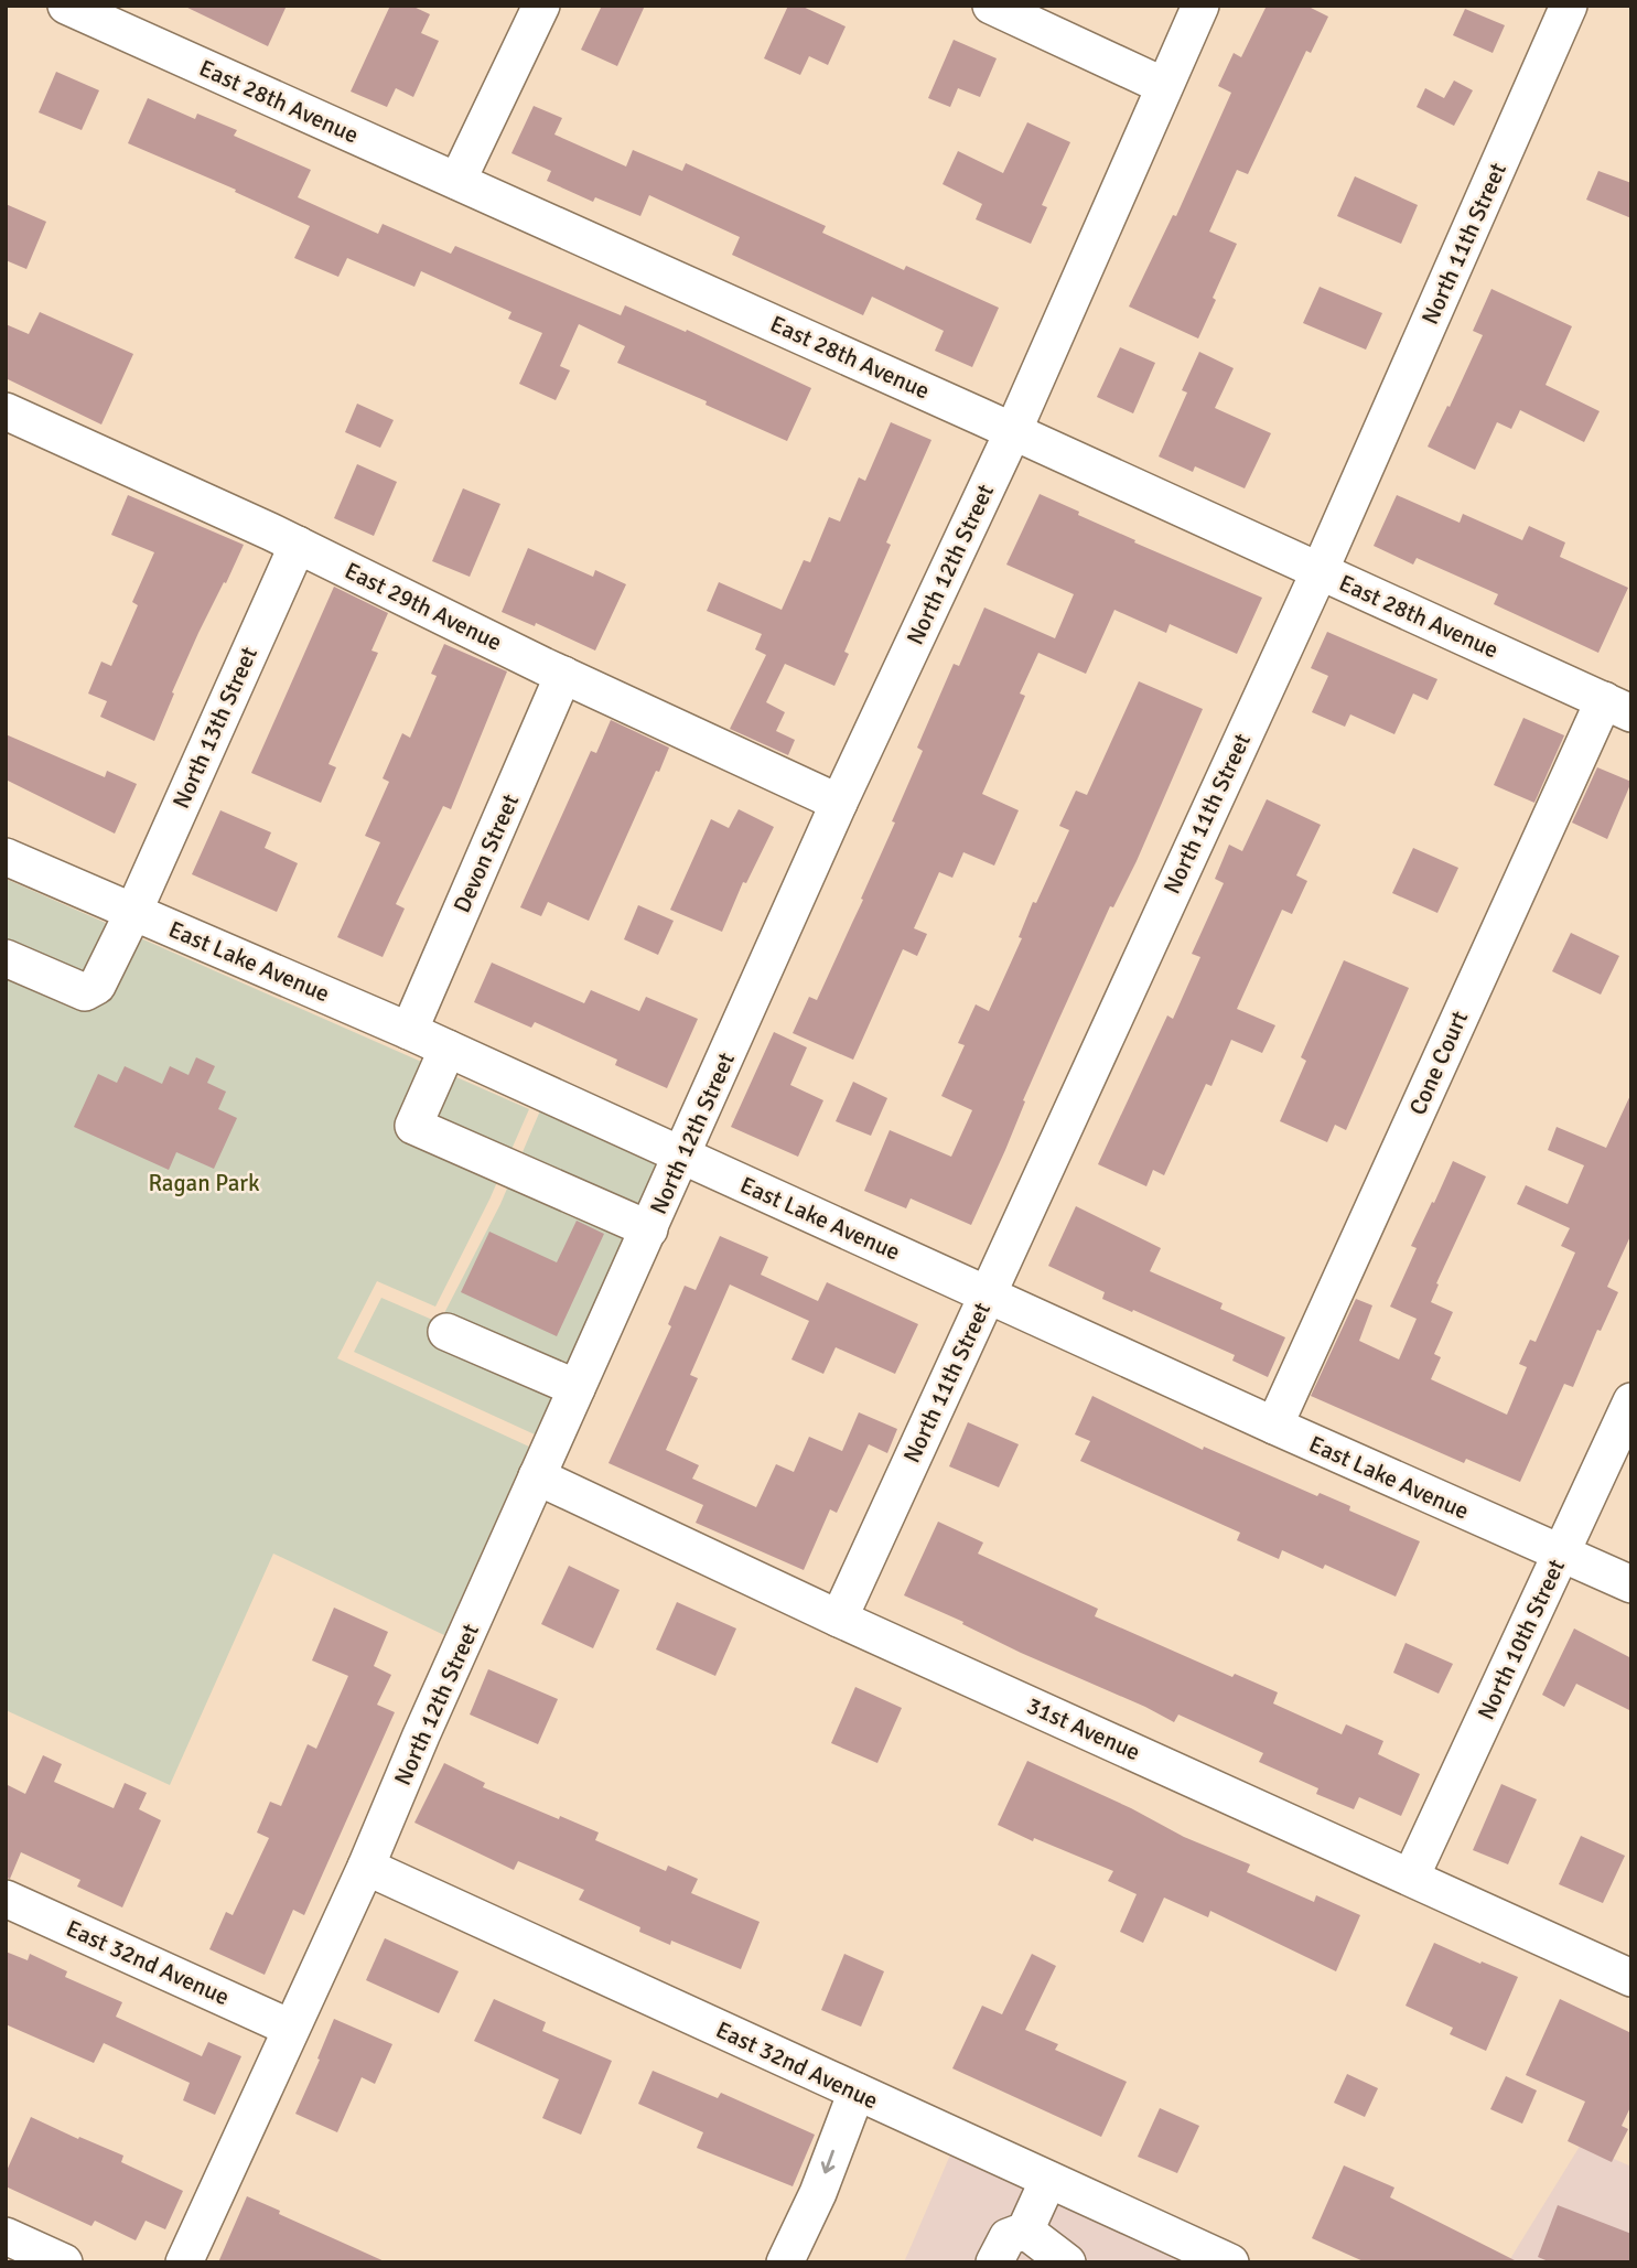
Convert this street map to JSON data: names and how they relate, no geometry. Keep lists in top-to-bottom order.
{
  "streets": {
    "street": [
      "East 28th Avenue",
      "North 11th Street",
      "North 12th Street",
      "East 29th Avenue",
      "North 13th Street",
      "Devon Street",
      "East Lake Avenue",
      "Cone Court",
      "North 10th Street",
      "31st Avenue",
      "East 32nd Avenue"
    ]
  },
  "crossings": [
    ["East 28th Avenue", "North 11th Street"],
    ["East 28th Avenue", "North 12th Street"],
    ["East 28th Avenue", "Cone Court"],
    ["North 11th Street", "East Lake Avenue"],
    ["North 11th Street", "31st Avenue"],
    ["North 12th Street", "East 29th Avenue"],
    ["North 12th Street", "East Lake Avenue"],
    ["North 12th Street", "31st Avenue"],
    ["North 12th Street", "East 32nd Avenue"],
    ["East 29th Avenue", "North 13th Street"],
    ["East 29th Avenue", "Devon Street"],
    ["North 13th Street", "East Lake Avenue"],
    ["Devon Street", "East Lake Avenue"],
    ["East Lake Avenue", "Cone Court"],
    ["East Lake Avenue", "North 10th Street"],
    ["North 10th Street", "31st Avenue"]
  ],
  "parks": ["Ragan Park"]
}
